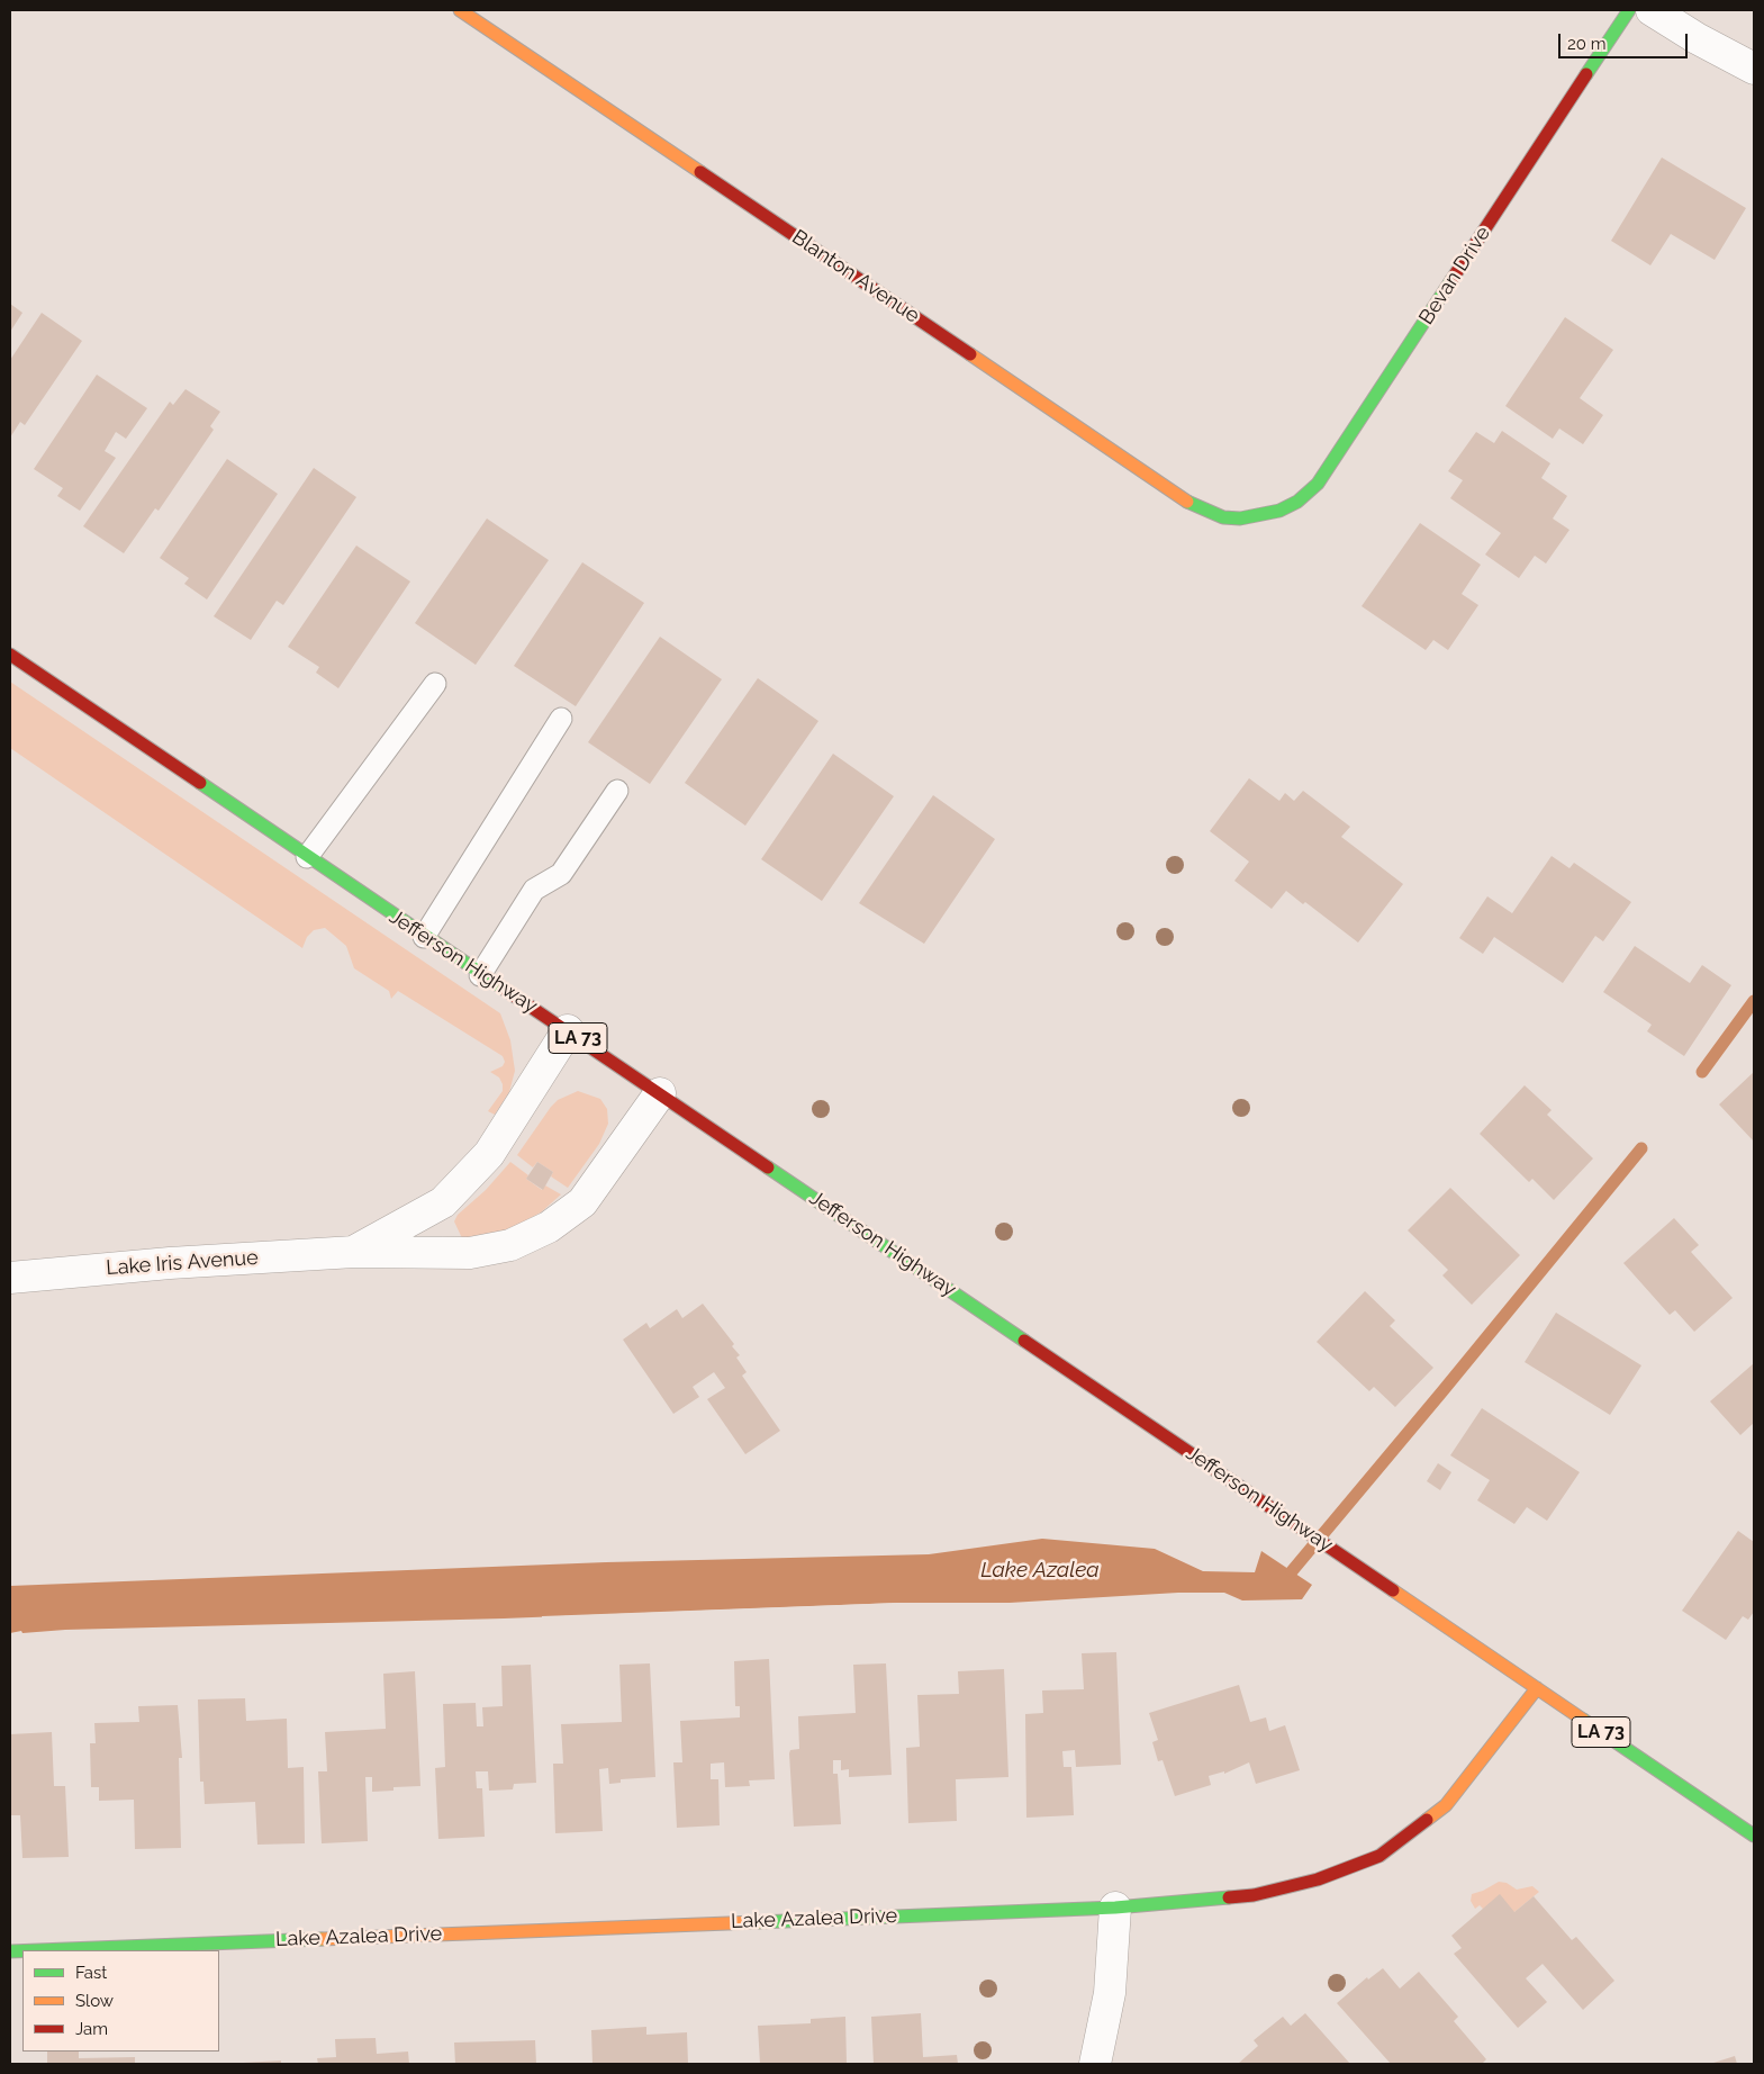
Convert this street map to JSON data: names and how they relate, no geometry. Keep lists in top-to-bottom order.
{
  "streets": {
    "street": [
      "Bevan Drive",
      "Blanton Avenue",
      "Jefferson Highway",
      "LA 73",
      "Lake Iris Avenue",
      "Lake Azalea Drive"
    ]
  },
  "crossings": [
    ["Bevan Drive", "Blanton Avenue"],
    ["Jefferson Highway", "Lake Iris Avenue"],
    ["Jefferson Highway", "Lake Azalea Drive"]
  ],
  "water": ["Lake Azalea"],
  "legend": ["Fast", "Slow", "Jam"],
  "scale_bar": "20 m"
}
